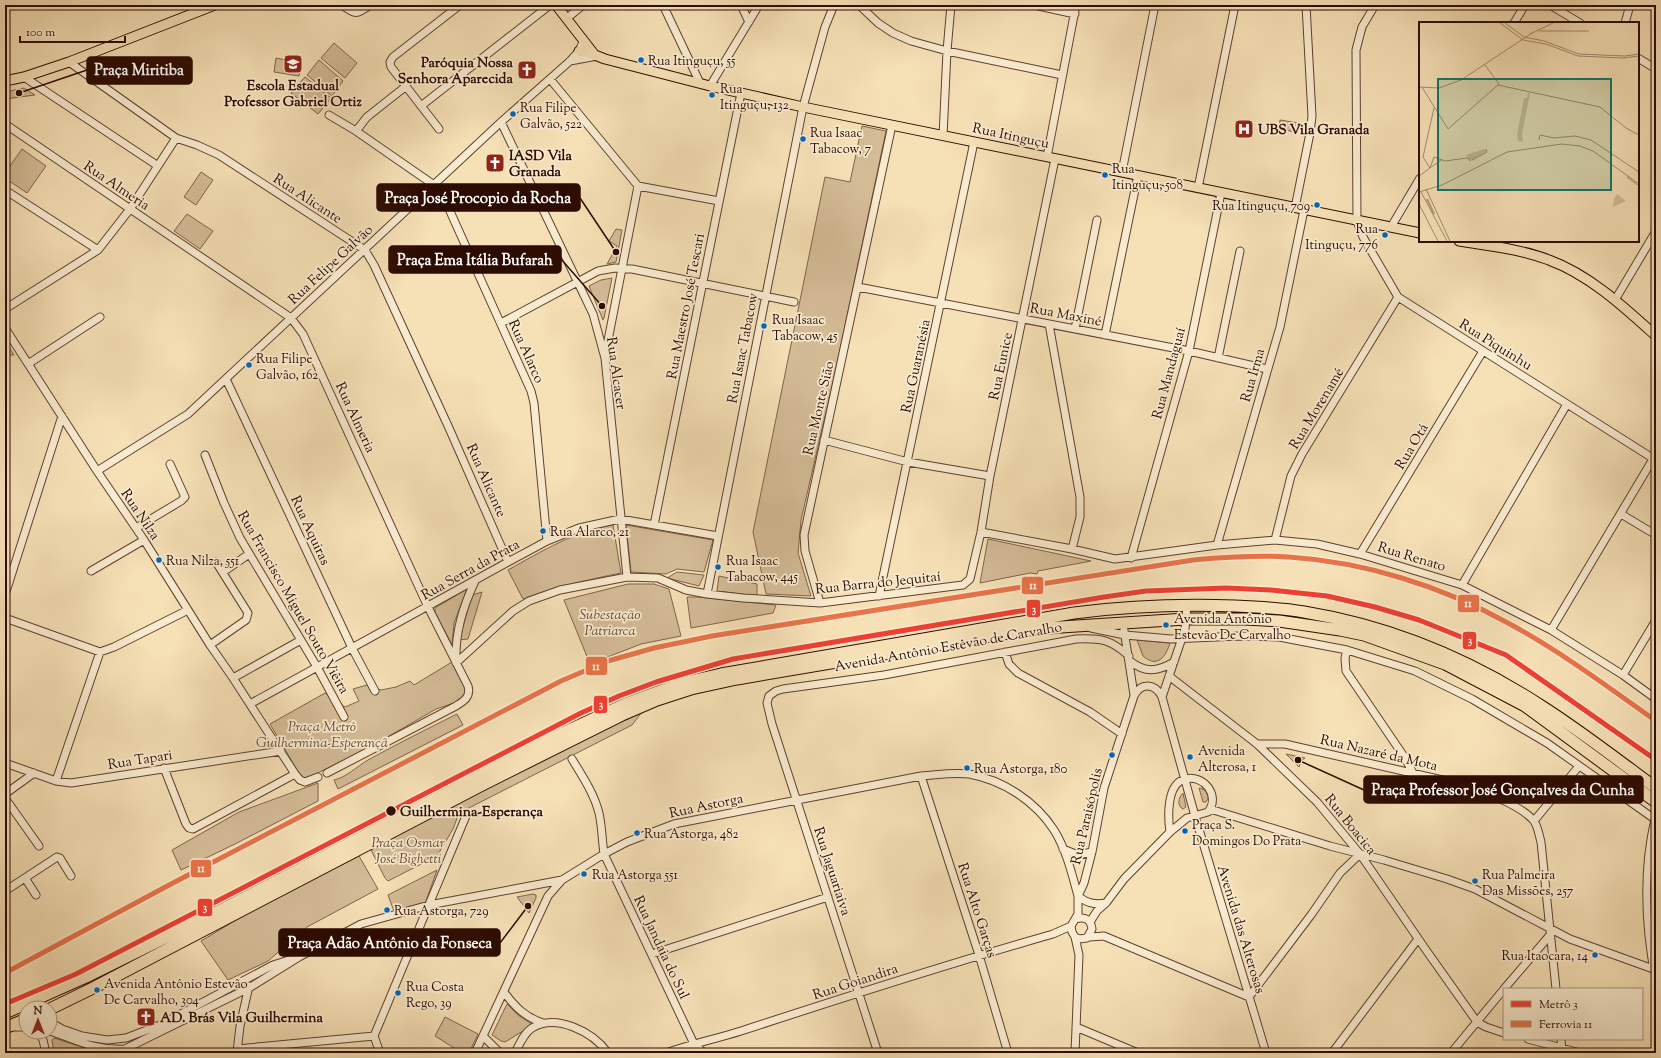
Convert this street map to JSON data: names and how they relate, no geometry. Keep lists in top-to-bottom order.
{
  "streets": {
    "highway": ["Avenida Antônio Estêvão de Carvalho"],
    "main road": ["Rua Itinguçu"],
    "street": [
      "Rua Almeria",
      "Rua Alicante",
      "Rua Felipe Galvão",
      "Rua Maestro José Tescari",
      "Rua Maxiné",
      "Rua Piquinhu",
      "Rua Isaac Tabacow",
      "Rua Alarco",
      "Rua Guaranésia",
      "Rua Eunice",
      "Rua Alcacer",
      "Rua Mandaguaí",
      "Rua Irma",
      "Rua Monte Sião",
      "Rua Morenamé",
      "Rua Otá",
      "Rua Nilza",
      "Rua Aquiras",
      "Rua Renato",
      "Rua Serra da Prata",
      "Rua Barra do Jequitaí",
      "Rua Francisco Miguel Souto Viêira",
      "Rua Nazaré da Mota",
      "Rua Tapari",
      "Rua Astorga",
      "Rua Paraisópolis",
      "Rua Boacica",
      "Rua Jaguariaiva",
      "Rua Alto Garças",
      "Avenida das Alterosas",
      "Rua Jandaia do Sul",
      "Rua Goiandira"
    ]
  },
  "crossings": [
    ["Rua Itinguçu", "Rua Felipe Galvão"],
    ["Rua Itinguçu", "Rua Maestro José Tescari"],
    ["Rua Itinguçu", "Rua Piquinhu"],
    ["Rua Itinguçu", "Rua Isaac Tabacow"],
    ["Rua Itinguçu", "Rua Guaranésia"],
    ["Rua Itinguçu", "Rua Eunice"],
    ["Rua Itinguçu", "Rua Mandaguaí"],
    ["Rua Itinguçu", "Rua Irma"],
    ["Rua Itinguçu", "Rua Monte Sião"],
    ["Rua Almeria", "Rua Felipe Galvão"],
    ["Rua Almeria", "Rua Serra da Prata"],
    ["Rua Almeria", "Rua Barra do Jequitaí"],
    ["Rua Alicante", "Rua Felipe Galvão"],
    ["Rua Alicante", "Rua Serra da Prata"],
    ["Rua Felipe Galvão", "Rua Alarco"],
    ["Rua Felipe Galvão", "Rua Alcacer"],
    ["Rua Felipe Galvão", "Rua Nilza"],
    ["Rua Felipe Galvão", "Rua Aquiras"],
    ["Rua Maestro José Tescari", "Rua Serra da Prata"],
    ["Rua Maxiné", "Rua Guaranésia"],
    ["Rua Maxiné", "Rua Eunice"],
    ["Rua Maxiné", "Rua Mandaguaí"],
    ["Rua Maxiné", "Rua Irma"],
    ["Rua Maxiné", "Rua Monte Sião"],
    ["Rua Piquinhu", "Rua Morenamé"],
    ["Rua Piquinhu", "Rua Otá"],
    ["Rua Isaac Tabacow", "Rua Serra da Prata"],
    ["Rua Isaac Tabacow", "Rua Barra do Jequitaí"],
    ["Rua Alarco", "Rua Serra da Prata"],
    ["Rua Guaranésia", "Rua Barra do Jequitaí"],
    ["Rua Eunice", "Rua Renato"],
    ["Rua Eunice", "Rua Barra do Jequitaí"],
    ["Rua Alcacer", "Rua Serra da Prata"],
    ["Rua Alcacer", "Rua Barra do Jequitaí"],
    ["Rua Mandaguaí", "Rua Renato"],
    ["Rua Irma", "Rua Renato"],
    ["Rua Monte Sião", "Rua Barra do Jequitaí"],
    ["Rua Morenamé", "Rua Renato"],
    ["Rua Otá", "Rua Renato"],
    ["Rua Nilza", "Rua Serra da Prata"],
    ["Rua Nilza", "Rua Tapari"],
    ["Rua Aquiras", "Rua Serra da Prata"],
    ["Rua Serra da Prata", "Rua Francisco Miguel Souto Viêira"],
    ["Avenida Antônio Estêvão de Carvalho", "Rua Jaguariaiva"],
    ["Rua Nazaré da Mota", "Rua Boacica"],
    ["Rua Astorga", "Rua Paraisópolis"],
    ["Rua Astorga", "Rua Jaguariaiva"],
    ["Rua Astorga", "Rua Alto Garças"],
    ["Rua Astorga", "Rua Jandaia do Sul"],
    ["Rua Paraisópolis", "Rua Goiandira"],
    ["Rua Jaguariaiva", "Rua Goiandira"],
    ["Rua Alto Garças", "Rua Goiandira"],
    ["Rua Jandaia do Sul", "Rua Goiandira"]
  ],
  "parks": ["Subestação Patriarca", "Praça Metrô Guilhermina-Esperançã", "Praça Osmar José Bighetti"],
  "places": {
    "other": [
      "Rua Itinguçu, 55",
      "Praça Miritiba",
      "Rua Itinguçu, 132",
      "Rua Filipe Galvão, 522",
      "Rua Isaac Tabacow, 7",
      "Rua Itinguçu, 508",
      "Rua Itinguçu, 709",
      "Rua Itinguçu, 776",
      "Praça José Procopio da Rocha",
      "Praça Ema Itália Bufarah",
      "Rua Isaac Tabacow, 45",
      "Rua Filipe Galvão, 162",
      "Rua Alarco, 21",
      "Rua Nilza, 551",
      "Rua Isaac Tabacow, 445",
      "Avenida Antônio Estevão De Carvalho",
      "Avenida Alterosa, 1",
      "Praça Professor José Gonçalves da Cunha",
      "Rua Astorga, 180",
      "Guilhermina-Esperança",
      "Praça S. Domingos Do Prata",
      "Rua Astorga, 482",
      "Rua Astorga 551",
      "Rua Palmeira Das Missões, 257",
      "Praça Adão Antônio da Fonseca",
      "Rua Astorga, 729",
      "Rua Itaocara, 14",
      "Avenida Antônio Estevão De Carvalho, 304",
      "Rua Costa Rego, 39"
    ],
    "school or university": ["Escola Estadual Professor Gabriel Ortiz"],
    "church": ["Paróquia Nossa Senhora Aparecida", "IASD Vila Granada", "AD. Brás Vila Guilhermina"],
    "hospital": ["UBS Vila Granada"]
  },
  "lines": ["rail line 11", "metro line 3"],
  "legend": ["Metrô 3", "Ferrovia 11"],
  "scale_bar": "100 m",
  "north": "top"
}
